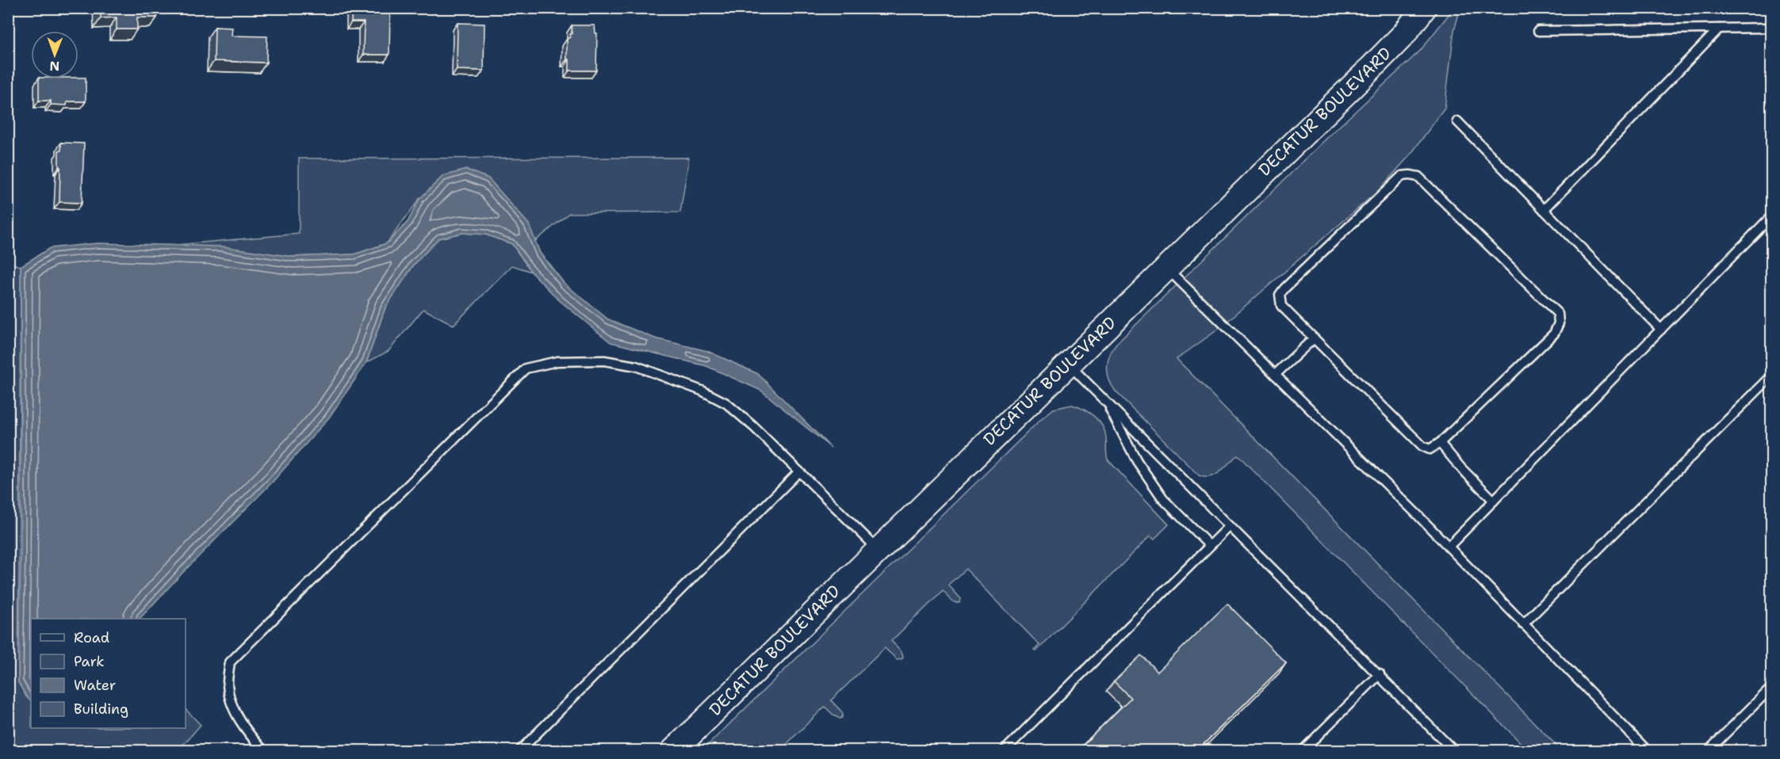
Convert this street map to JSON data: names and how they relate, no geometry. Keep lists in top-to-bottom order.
{
  "streets": {
    "street": ["DECATUR BOULEVARD"]
  },
  "legend": [
    "Road",
    "Park",
    "Water",
    "Building"
  ],
  "north": "bottom"
}
